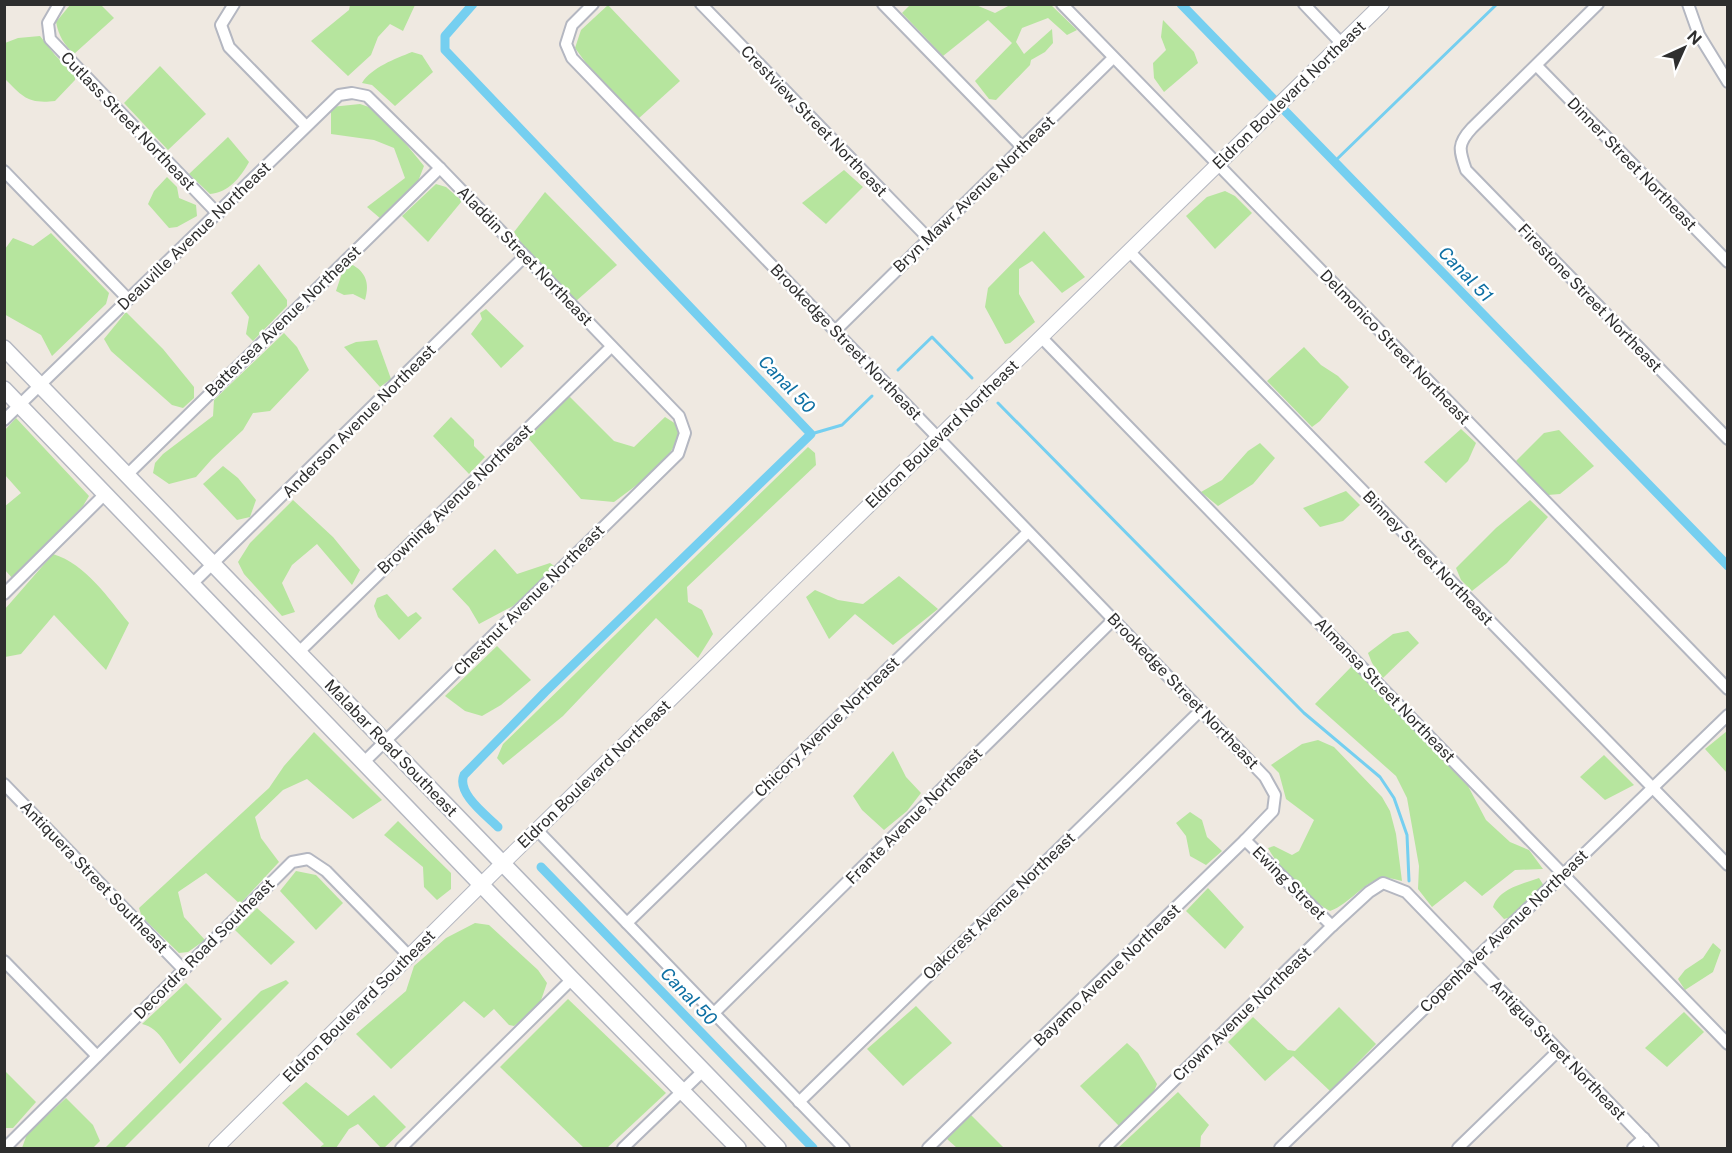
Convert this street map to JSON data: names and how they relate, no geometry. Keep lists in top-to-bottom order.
{
  "streets": {
    "main road": ["Malabar Road Southeast"],
    "street": [
      "Eldron Boulevard Northeast",
      "Cutlass Street Northeast",
      "Crestview Street Northeast",
      "Dinner Street Northeast",
      "Bryn Mawr Avenue Northeast",
      "Deauville Avenue Northeast",
      "Aladdin Street Northeast",
      "Firestone Street Northeast",
      "Battersea Avenue Northeast",
      "Brookedge Street Northeast",
      "Delmonico Street Northeast",
      "Anderson Avenue Northeast",
      "Browning Avenue Northeast",
      "Binney Street Northeast",
      "Chestnut Avenue Northeast",
      "Almansa Street Northeast",
      "Chicory Avenue Northeast",
      "Frante Avenue Northeast",
      "Antiquera Street Southeast",
      "Ewing Street",
      "Oakcrest Avenue Northeast",
      "Copenhaver Avenue Northeast",
      "Decordre Road Southeast",
      "Bayamo Avenue Northeast",
      "Eldron Boulevard Southeast",
      "Crown Avenue Northeast",
      "Antigua Street Northeast"
    ]
  },
  "crossings": [
    ["Eldron Boulevard Northeast", "Brookedge Street Northeast"],
    ["Eldron Boulevard Northeast", "Delmonico Street Northeast"],
    ["Eldron Boulevard Northeast", "Binney Street Northeast"],
    ["Eldron Boulevard Northeast", "Almansa Street Northeast"],
    ["Eldron Boulevard Northeast", "Malabar Road Southeast"],
    ["Eldron Boulevard Northeast", "Eldron Boulevard Southeast"],
    ["Cutlass Street Northeast", "Deauville Avenue Northeast"],
    ["Crestview Street Northeast", "Bryn Mawr Avenue Northeast"],
    ["Dinner Street Northeast", "Firestone Street Northeast"],
    ["Bryn Mawr Avenue Northeast", "Brookedge Street Northeast"],
    ["Bryn Mawr Avenue Northeast", "Delmonico Street Northeast"],
    ["Deauville Avenue Northeast", "Aladdin Street Northeast"],
    ["Deauville Avenue Northeast", "Malabar Road Southeast"],
    ["Aladdin Street Northeast", "Battersea Avenue Northeast"],
    ["Aladdin Street Northeast", "Anderson Avenue Northeast"],
    ["Aladdin Street Northeast", "Browning Avenue Northeast"],
    ["Aladdin Street Northeast", "Chestnut Avenue Northeast"],
    ["Battersea Avenue Northeast", "Malabar Road Southeast"],
    ["Brookedge Street Northeast", "Chicory Avenue Northeast"],
    ["Brookedge Street Northeast", "Frante Avenue Northeast"],
    ["Brookedge Street Northeast", "Oakcrest Avenue Northeast"],
    ["Brookedge Street Northeast", "Bayamo Avenue Northeast"],
    ["Anderson Avenue Northeast", "Malabar Road Southeast"],
    ["Browning Avenue Northeast", "Malabar Road Southeast"],
    ["Binney Street Northeast", "Copenhaver Avenue Northeast"],
    ["Chestnut Avenue Northeast", "Malabar Road Southeast"],
    ["Almansa Street Northeast", "Copenhaver Avenue Northeast"],
    ["Malabar Road Southeast", "Eldron Boulevard Southeast"],
    ["Antiquera Street Southeast", "Decordre Road Southeast"],
    ["Ewing Street", "Bayamo Avenue Northeast"],
    ["Ewing Street", "Crown Avenue Northeast"],
    ["Copenhaver Avenue Northeast", "Antigua Street Northeast"],
    ["Decordre Road Southeast", "Eldron Boulevard Southeast"],
    ["Crown Avenue Northeast", "Antigua Street Northeast"]
  ],
  "water": ["Canal 51", "Canal 50"],
  "north": "top right"
}
